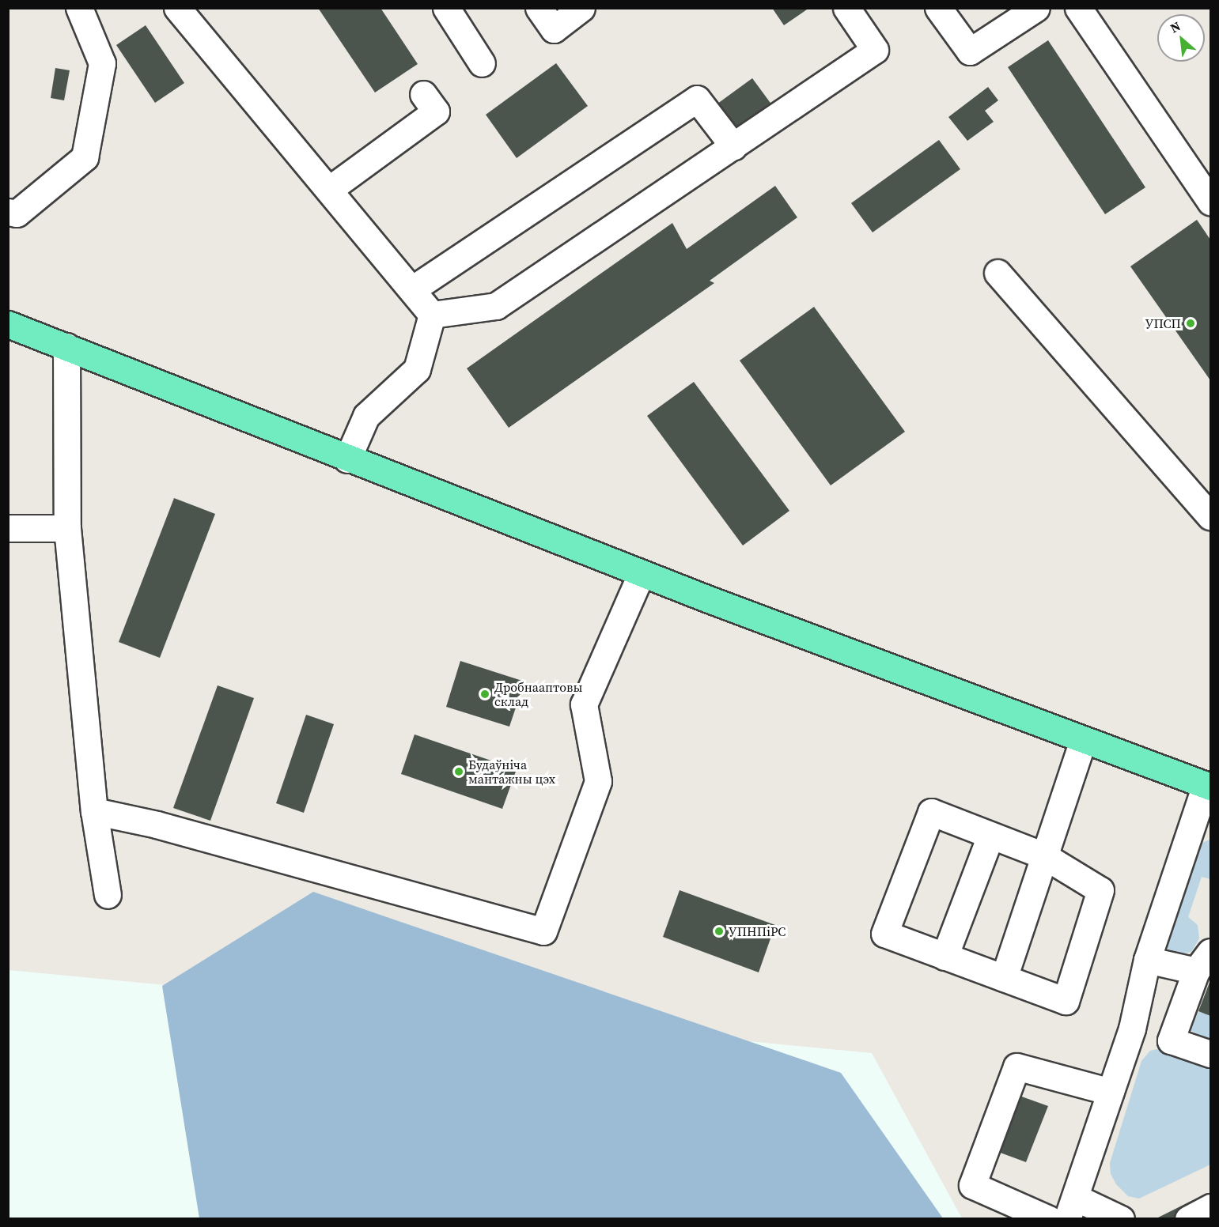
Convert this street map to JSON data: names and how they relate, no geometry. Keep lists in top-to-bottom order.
{
  "places": [
    "УПСП",
    "Дробнааптовы склад",
    "Будаўніча мантажны цэх",
    "УПНПіРС"
  ],
  "north": "top left"
}
